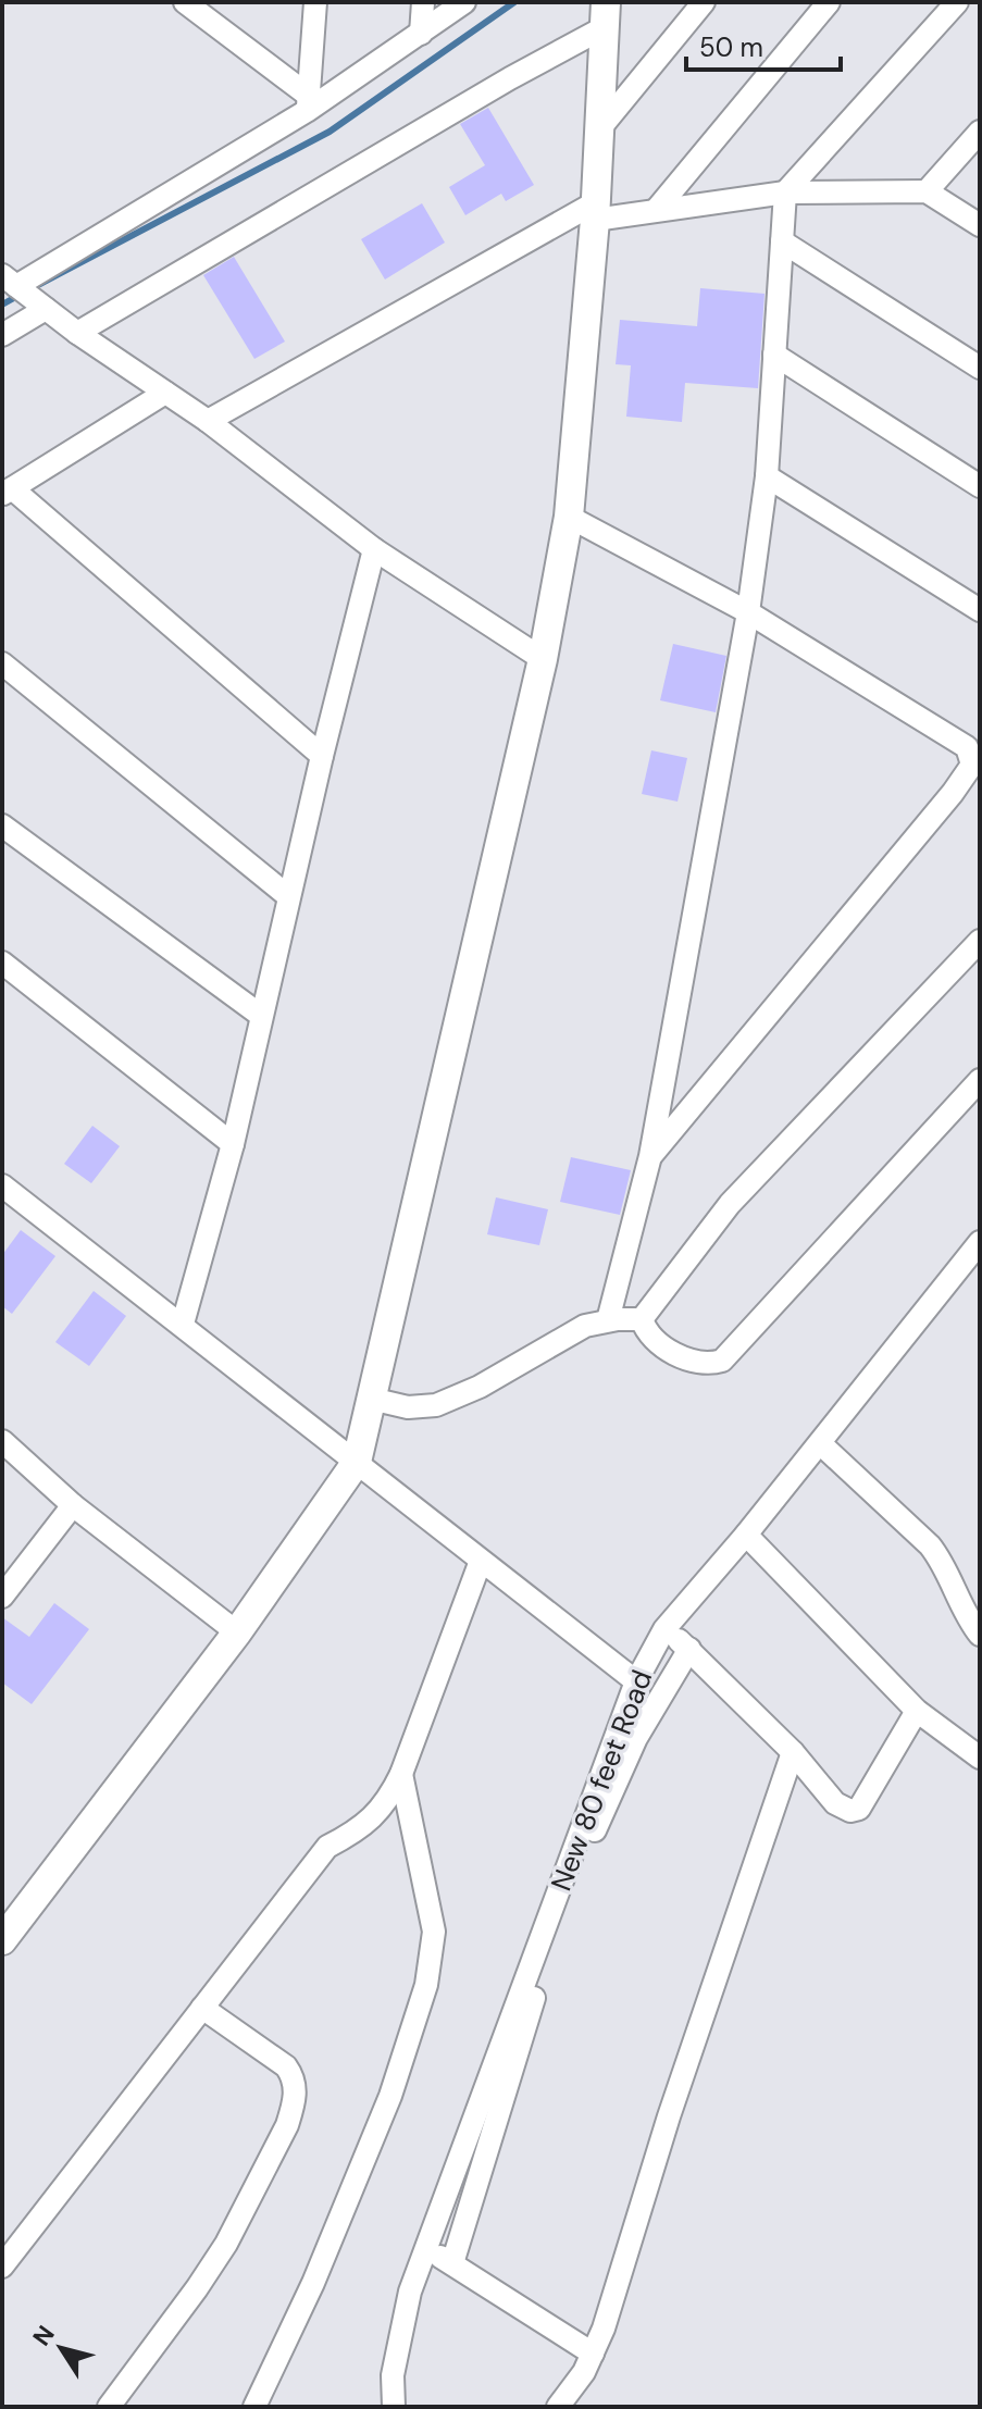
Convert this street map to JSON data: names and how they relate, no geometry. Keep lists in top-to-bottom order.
{
  "streets": {
    "street": ["New 80 feet Road"]
  },
  "scale_bar": "50 m",
  "north": "top left"
}
